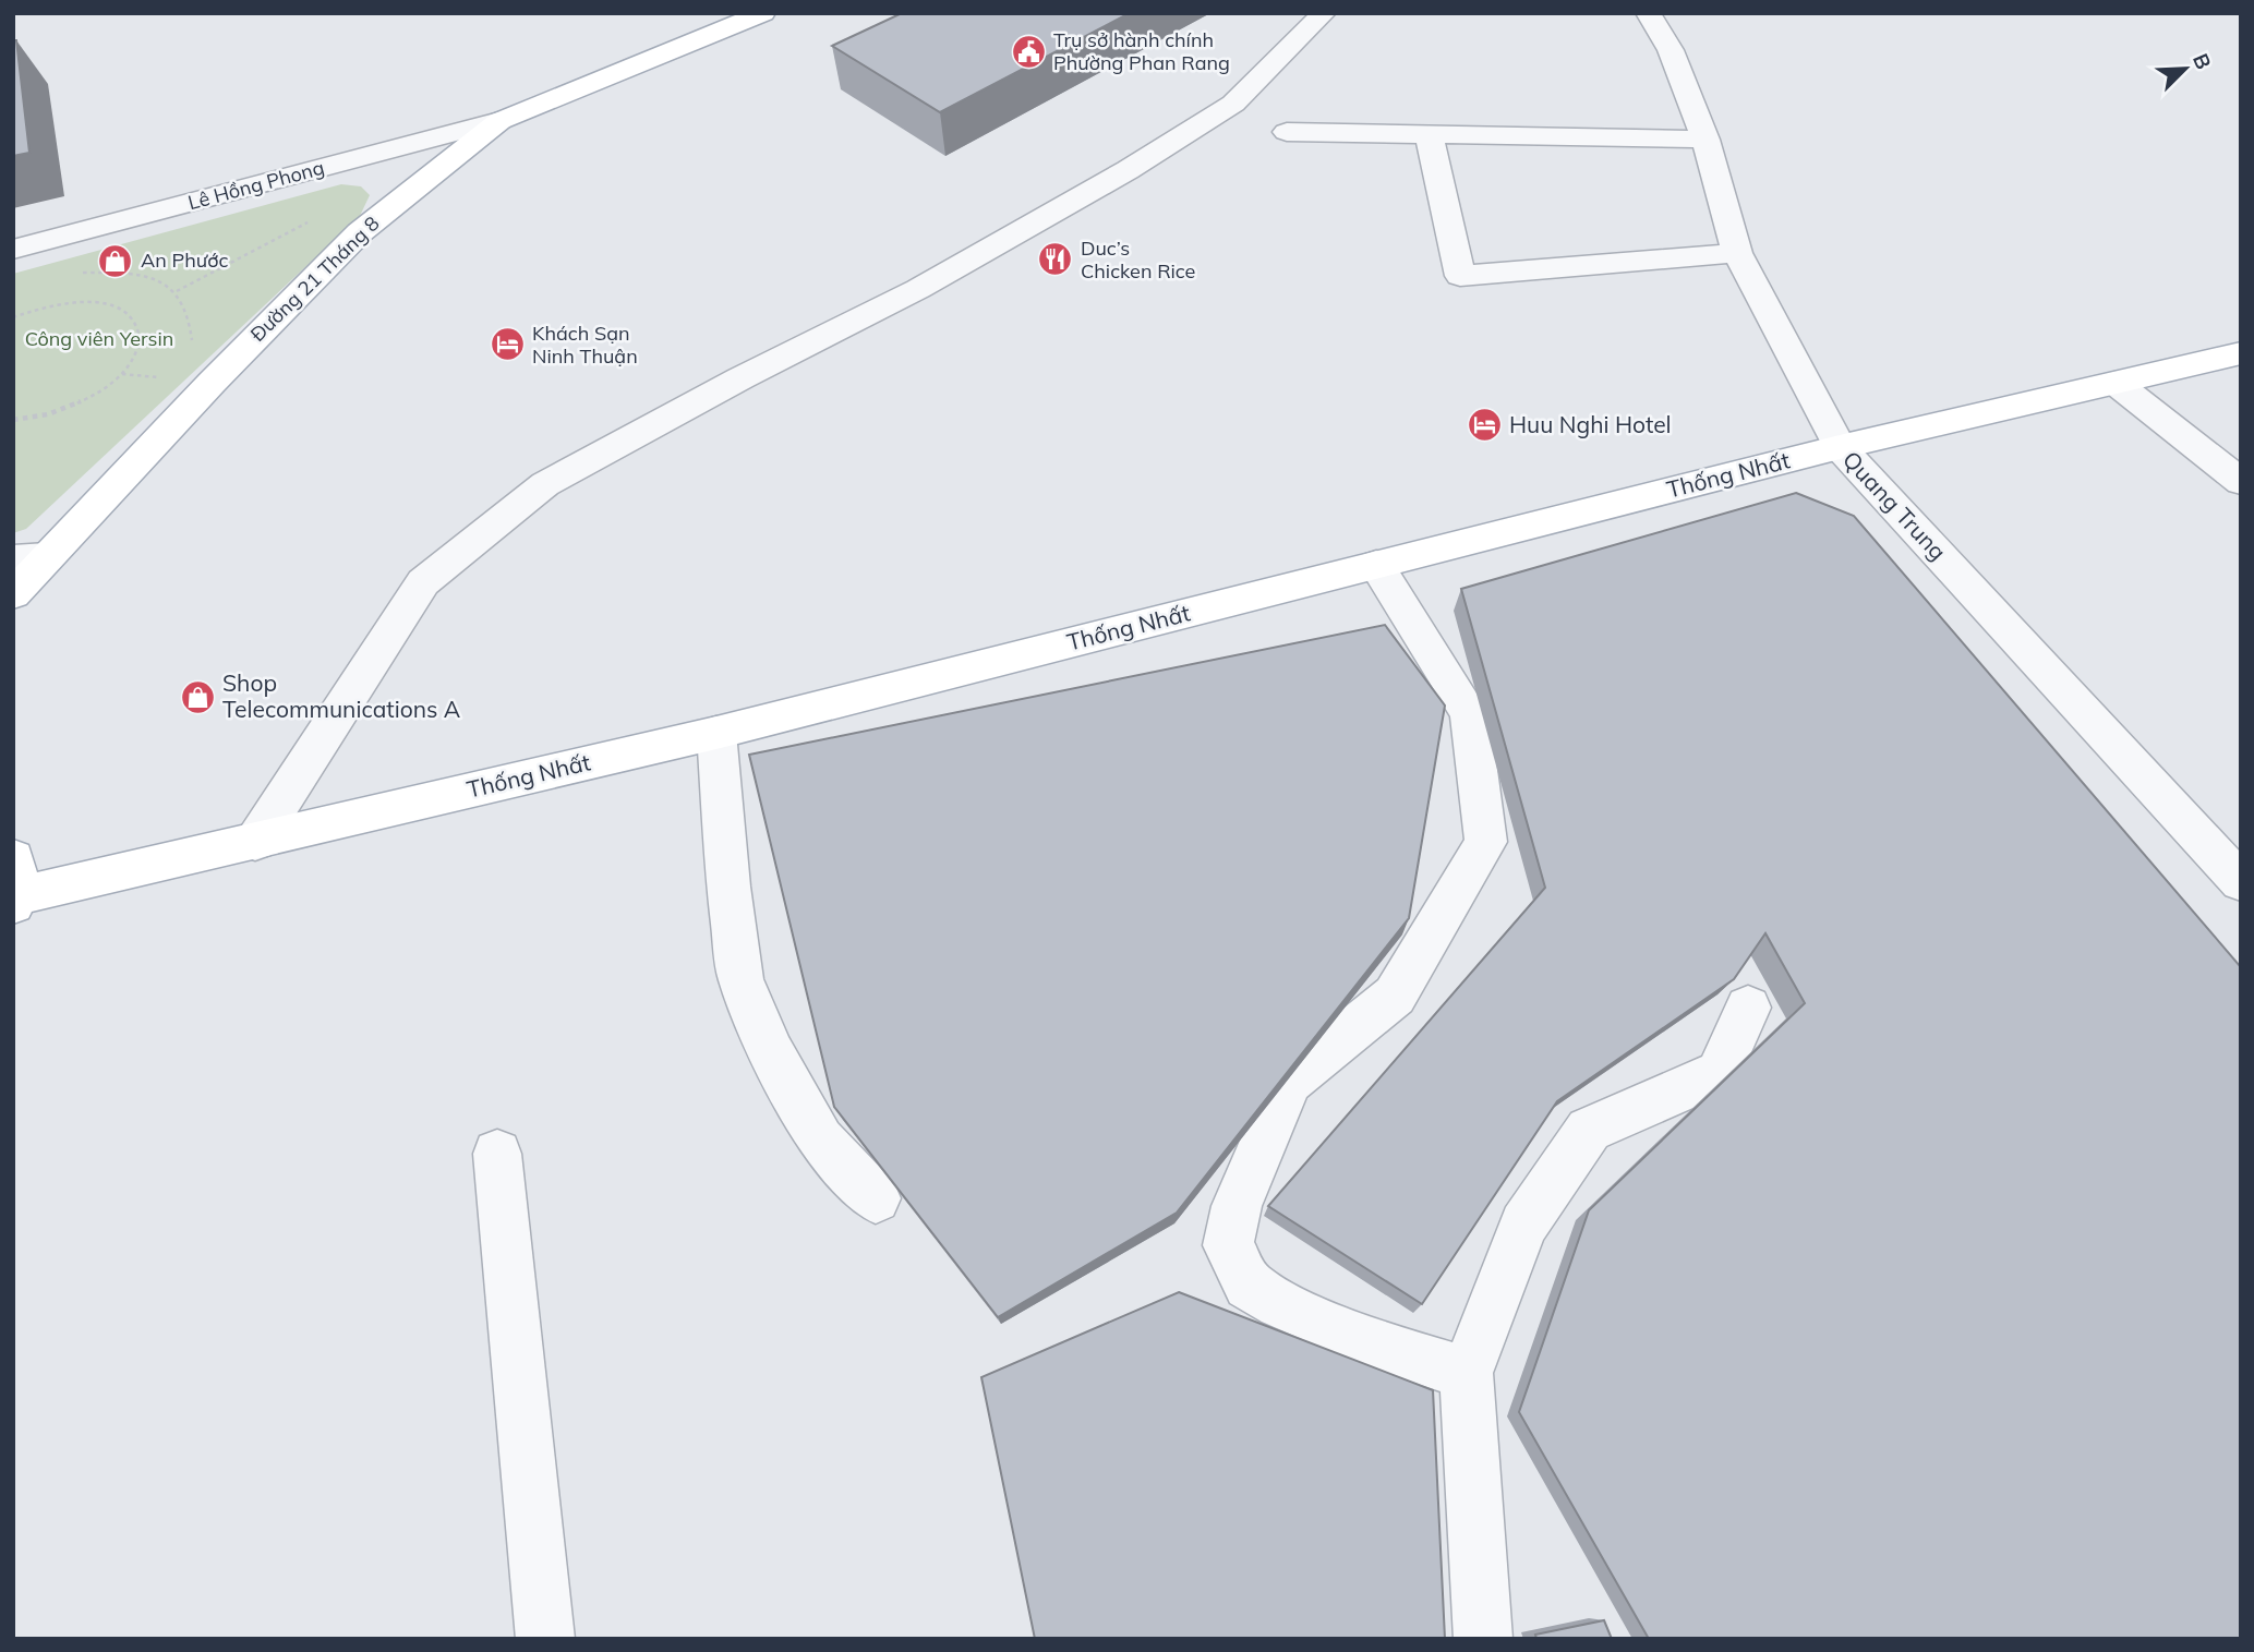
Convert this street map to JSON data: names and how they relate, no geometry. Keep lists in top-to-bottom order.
{
  "streets": {
    "main road": ["Đường 21 Tháng 8", "Thống Nhất"],
    "street": ["Lê Hồng Phong", "Quang Trung"]
  },
  "crossings": [
    ["Lê Hồng Phong", "Đường 21 Tháng 8"],
    ["Thống Nhất", "Quang Trung"]
  ],
  "parks": ["Công viên Yersin"],
  "places": {
    "public building": ["Trụ sở hành chính Phường Phan Rang"],
    "restaurant": ["Duc’s Chicken Rice"],
    "shop": ["An Phước", "Shop Telecommunications A"],
    "hotel": ["Khách Sạn Ninh Thuận", "Huu Nghi Hotel"]
  },
  "north": "top right"
}
